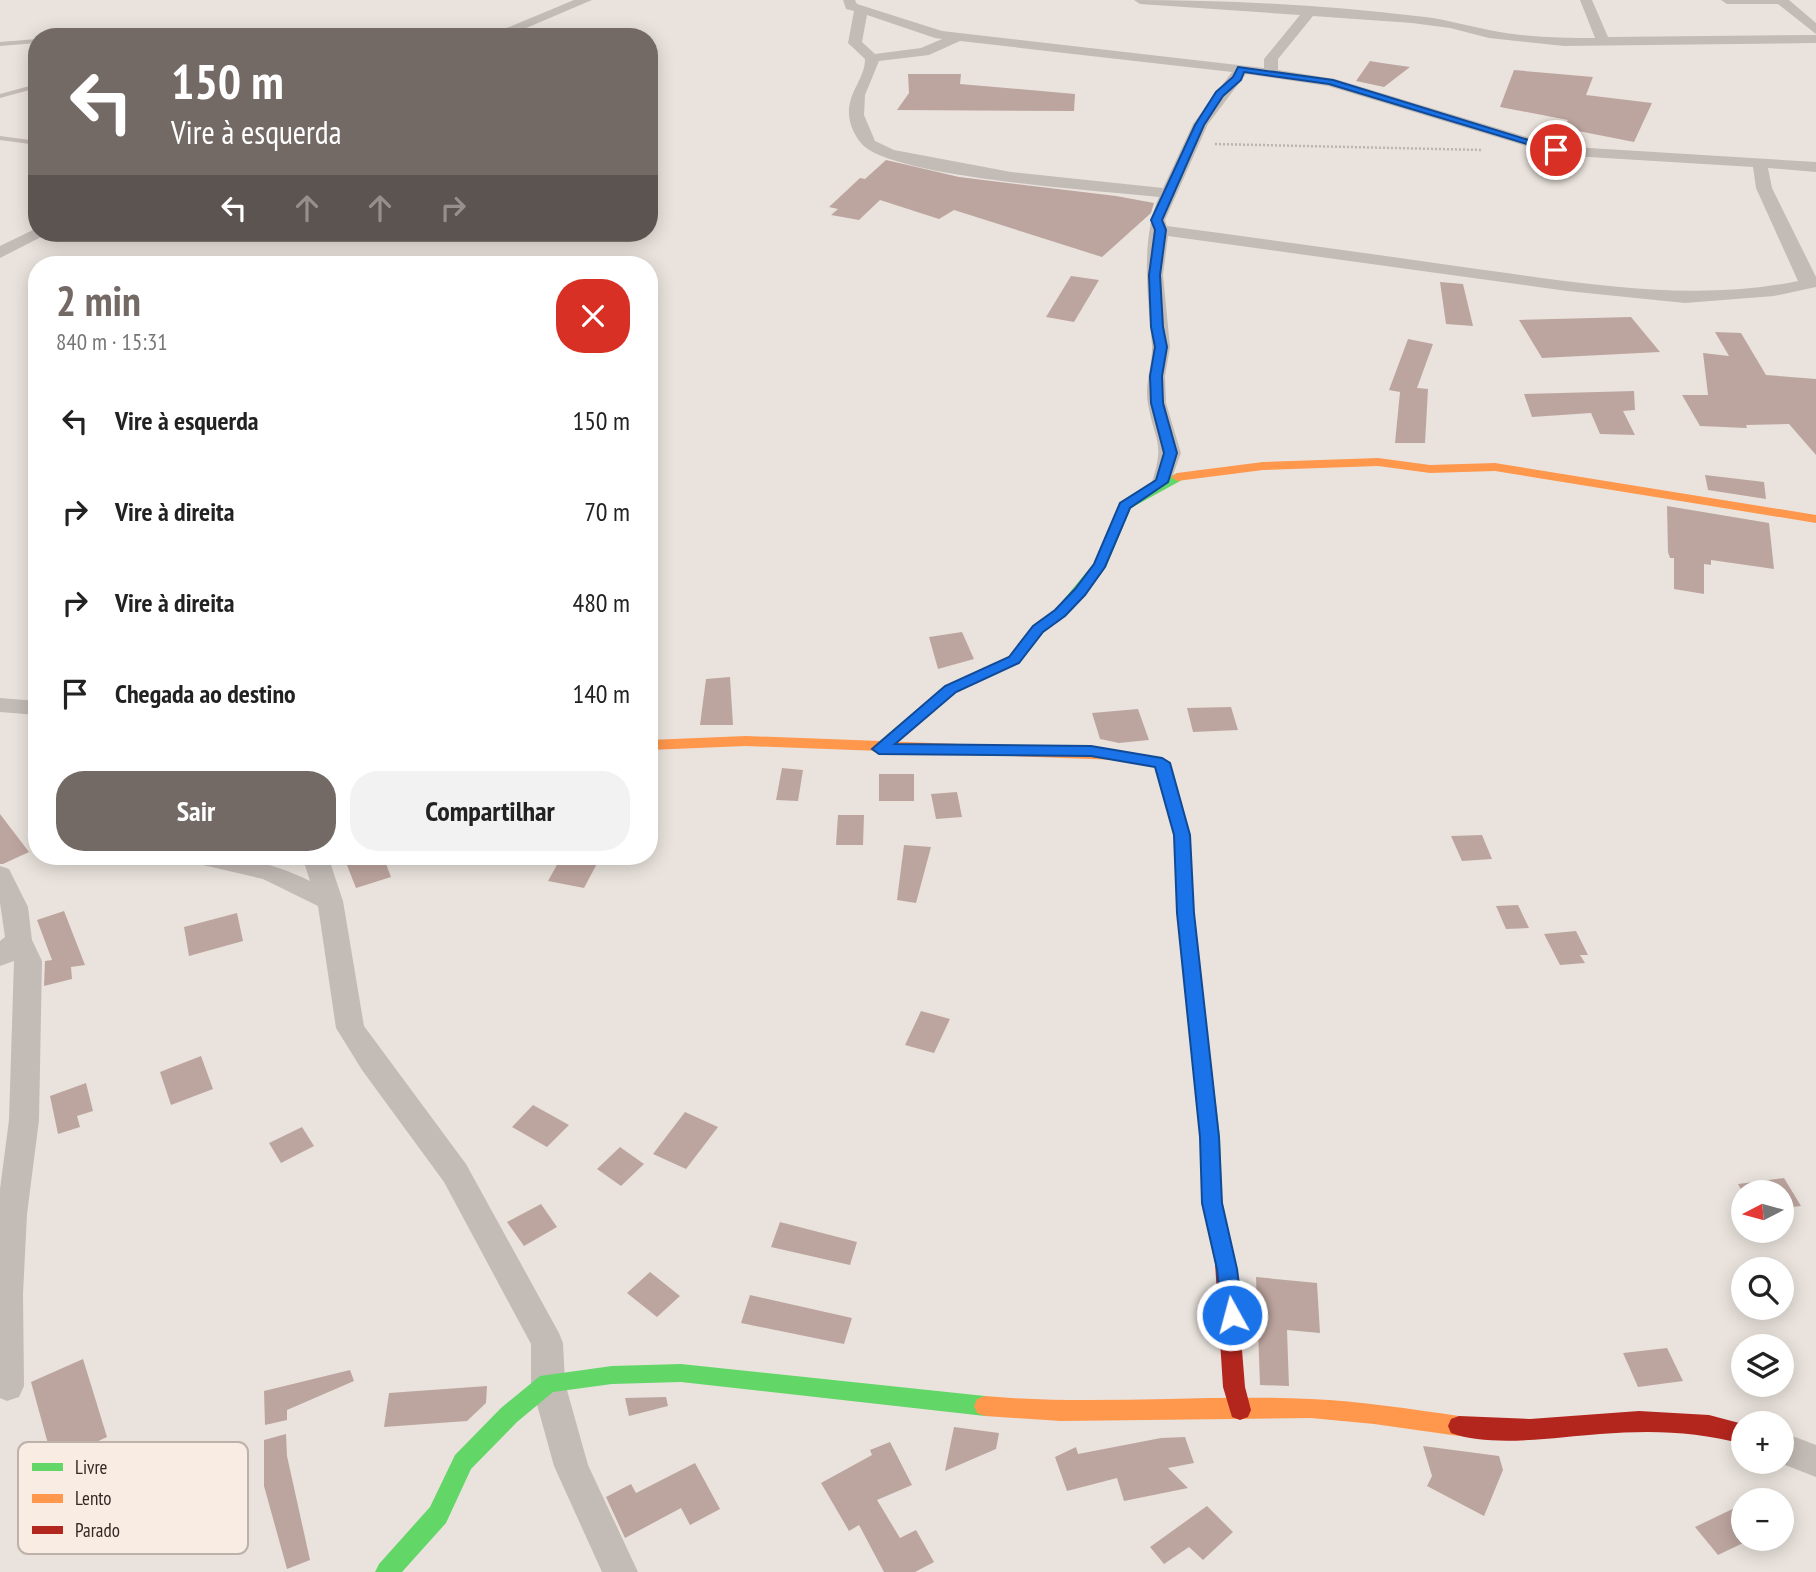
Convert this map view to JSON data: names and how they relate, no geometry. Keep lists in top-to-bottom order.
{
  "legend": ["Livre", "Lento", "Parado"],
  "north": "left",
  "page": {
    "turn": ["150 m", "Vire à esquerda"],
    "heading": ["2 min", "840 m · 15:31"],
    "list": [
      {
        "name": "Vire à esquerda",
        "value": "150 m"
      },
      {
        "name": "Vire à direita",
        "value": "70 m"
      },
      {
        "name": "Vire à direita",
        "value": "480 m"
      },
      {
        "name": "Chegada ao destino",
        "value": "140 m"
      }
    ],
    "buttons": ["Sair", "Compartilhar"],
    "map_buttons": ["+", "−"]
  }
}
